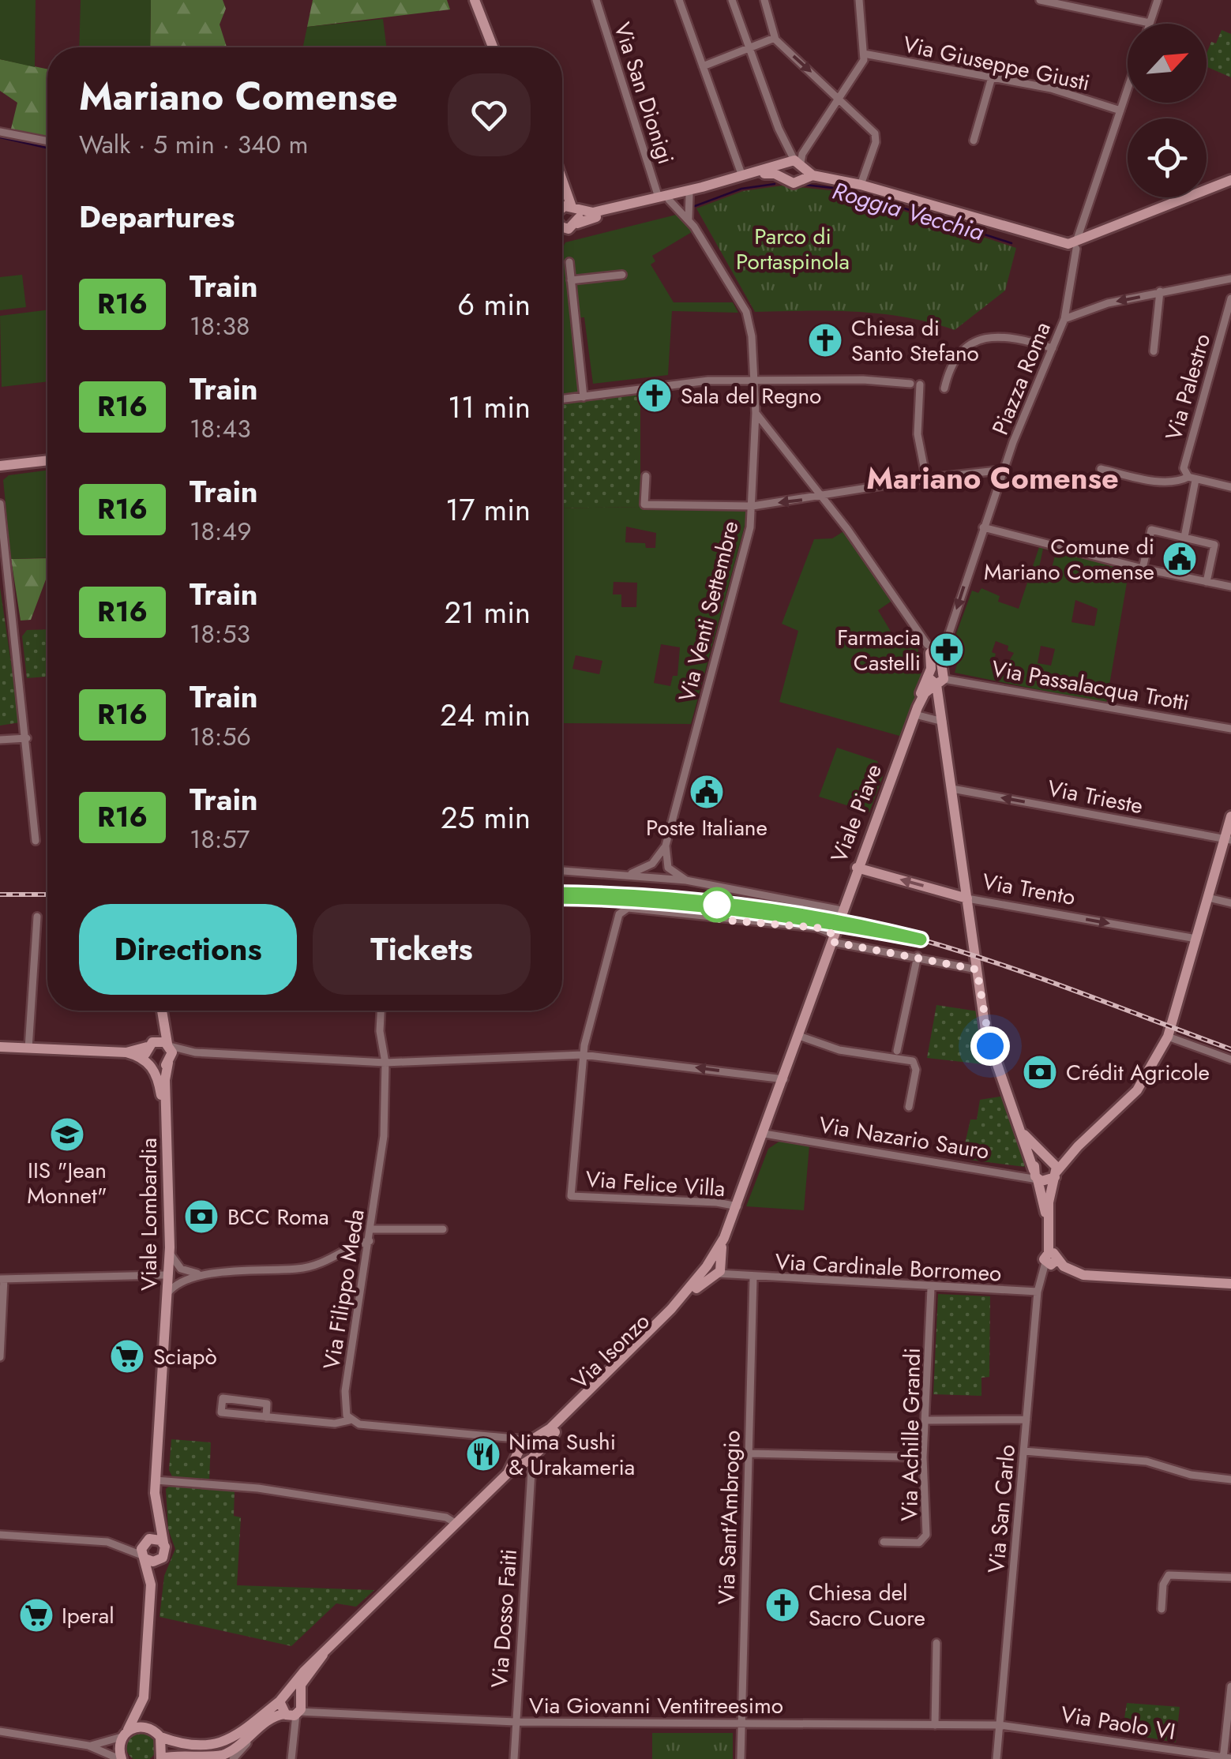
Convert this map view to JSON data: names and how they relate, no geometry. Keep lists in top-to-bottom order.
{
  "streets": {
    "street": [
      "Via Giuseppe Giusti",
      "Via San Dionigi",
      "Piazza Roma",
      "Via Palestro",
      "Via Venti Settembre",
      "Via Passalacqua Trotti",
      "Via Trieste",
      "Viale Piave",
      "Via Trento",
      "Via Nazario Sauro",
      "Via Felice Villa",
      "Viale Lombardia",
      "Via Cardinale Borromeo",
      "Via Filippo Meda",
      "Via Isonzo",
      "Via Achille Grandi",
      "Via San Carlo",
      "Via Sant'Ambrogio",
      "Via Dosso Faiti",
      "Via Giovanni Ventitreesimo",
      "Via Paolo VI"
    ]
  },
  "crossings": [
    ["Via Giuseppe Giusti", "Piazza Roma"],
    ["Via San Dionigi", "Via Venti Settembre"],
    ["Via Passalacqua Trotti", "Viale Piave"],
    ["Viale Piave", "Via Trento"],
    ["Viale Piave", "Via Isonzo"],
    ["Via Nazario Sauro", "Via Isonzo"],
    ["Via Felice Villa", "Via Isonzo"],
    ["Via Cardinale Borromeo", "Via Isonzo"],
    ["Via Cardinale Borromeo", "Via Achille Grandi"],
    ["Via Cardinale Borromeo", "Via San Carlo"],
    ["Via Cardinale Borromeo", "Via Sant'Ambrogio"],
    ["Via Isonzo", "Via Dosso Faiti"],
    ["Via Isonzo", "Via Giovanni Ventitreesimo"],
    ["Via San Carlo", "Via Giovanni Ventitreesimo"],
    ["Via San Carlo", "Via Paolo VI"],
    ["Via Sant'Ambrogio", "Via Giovanni Ventitreesimo"],
    ["Via Dosso Faiti", "Via Giovanni Ventitreesimo"],
    ["Via Giovanni Ventitreesimo", "Via Paolo VI"]
  ],
  "one_way": ["Via Trieste"],
  "districts": ["Mariano Comense"],
  "water": ["Roggia Vecchia"],
  "parks": ["Parco di Portaspinola"],
  "places": {
    "church": ["Chiesa di Santo Stefano", "Sala del Regno", "Chiesa del Sacro Cuore"],
    "public building": ["Comune di Mariano Comense", "Poste Italiane"],
    "pharmacy": ["Farmacia Castelli"],
    "bank": ["Crédit Agricole", "BCC Roma"],
    "school or university": ["IIS \"Jean Monnet\""],
    "supermarket": ["Sciapò", "Iperal"],
    "restaurant": ["Nima Sushi & Urakameria"]
  },
  "north": "top right",
  "page": {
    "heading": [
      ["Mariano Comense", "Walk · 5 min · 340 m"],
      "Departures"
    ],
    "list": [
      {
        "mark": "R16",
        "name": "Train",
        "note": "18:38",
        "value": "6 min"
      },
      {
        "mark": "R16",
        "name": "Train",
        "note": "18:43",
        "value": "11 min"
      },
      {
        "mark": "R16",
        "name": "Train",
        "note": "18:49",
        "value": "17 min"
      },
      {
        "mark": "R16",
        "name": "Train",
        "note": "18:53",
        "value": "21 min"
      },
      {
        "mark": "R16",
        "name": "Train",
        "note": "18:56",
        "value": "24 min"
      },
      {
        "mark": "R16",
        "name": "Train",
        "note": "18:57",
        "value": "25 min"
      }
    ],
    "buttons": ["Directions", "Tickets"]
  }
}
